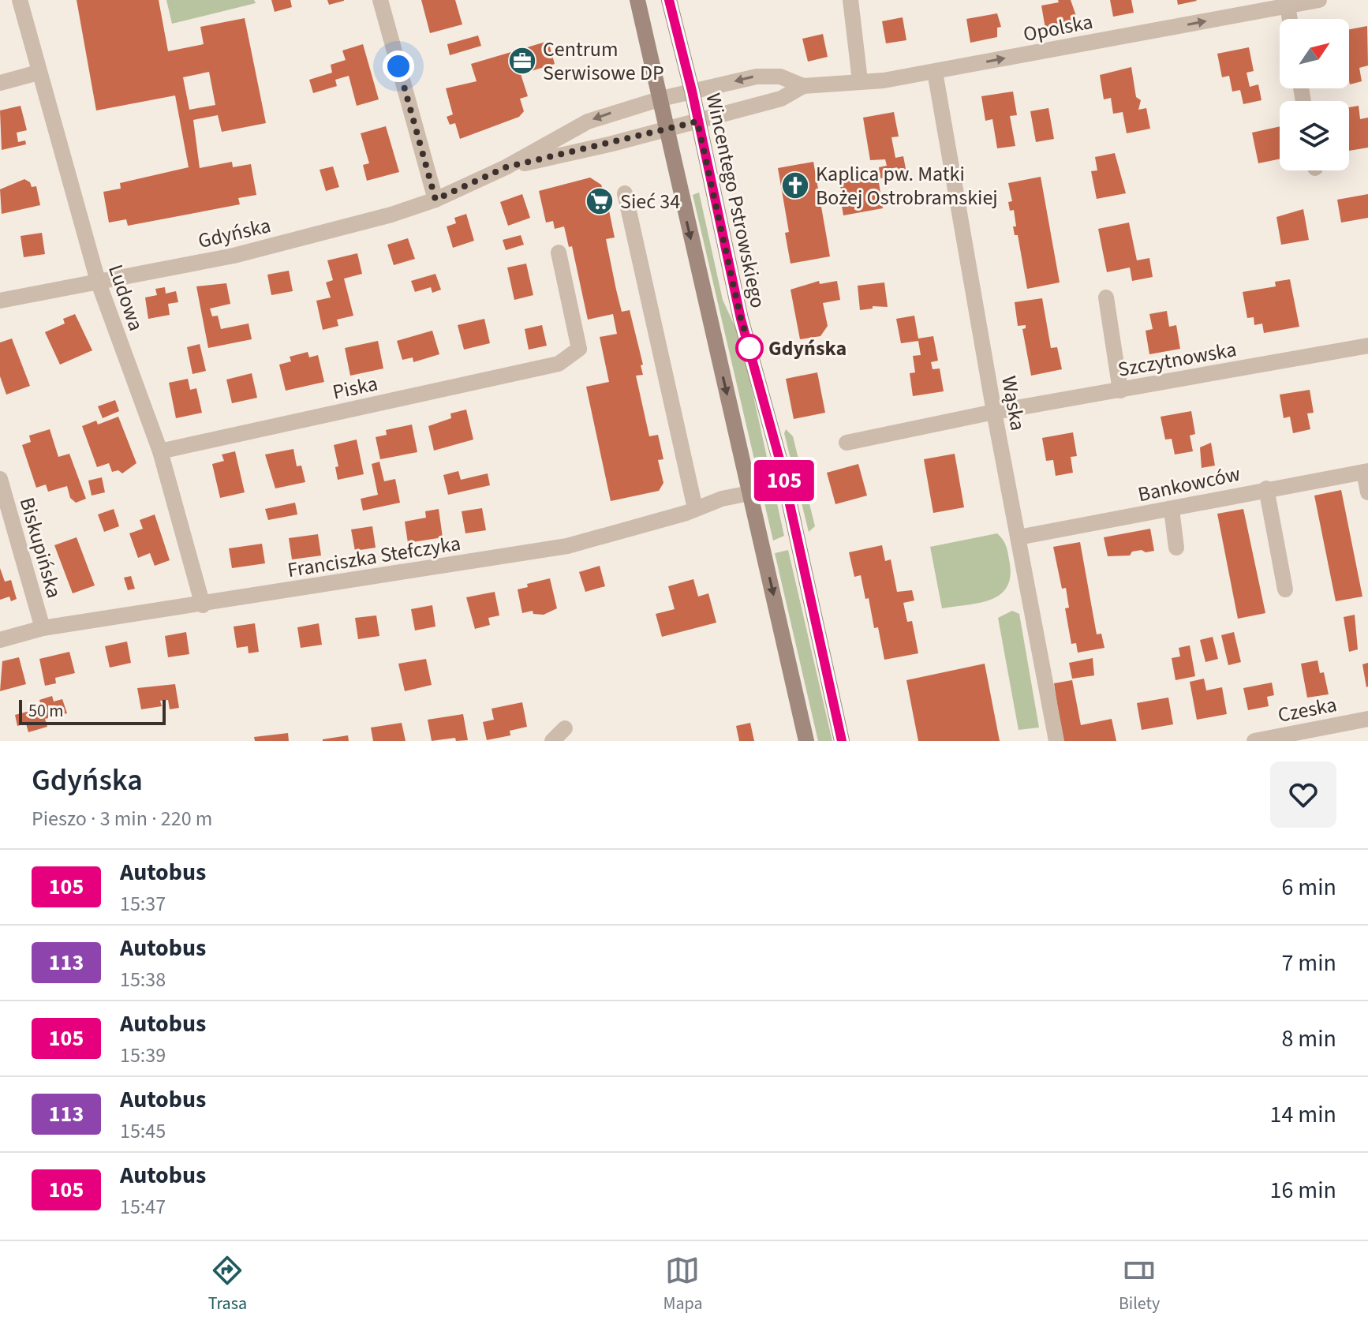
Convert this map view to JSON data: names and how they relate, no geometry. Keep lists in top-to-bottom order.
{
  "streets": {
    "main road": ["Wincentego Pstrowskiego"],
    "street": [
      "Opolska",
      "Gdyńska",
      "Ludowa",
      "Szczytnowska",
      "Piska",
      "Wąska",
      "Bankowców",
      "Biskupińska",
      "Franciszka Stefczyka",
      "Czeska"
    ]
  },
  "crossings": [
    ["Opolska", "Wincentego Pstrowskiego"],
    ["Opolska", "Gdyńska"],
    ["Opolska", "Wąska"],
    ["Wincentego Pstrowskiego", "Gdyńska"],
    ["Gdyńska", "Ludowa"],
    ["Ludowa", "Piska"],
    ["Ludowa", "Franciszka Stefczyka"],
    ["Szczytnowska", "Wąska"],
    ["Wąska", "Bankowców"],
    ["Biskupińska", "Franciszka Stefczyka"]
  ],
  "places": {
    "office": ["Centrum Serwisowe DP"],
    "church": ["Kaplica pw. Matki Bożej Ostrobramskiej"],
    "supermarket": ["Sieć 34"],
    "other": ["Gdyńska"]
  },
  "lines": ["bus line 105"],
  "scale_bar": "50 m",
  "north": "top right",
  "page": {
    "on_map": "105",
    "scale": "50 m",
    "heading": ["Gdyńska", "Pieszo · 3 min · 220 m"],
    "list": [
      {
        "mark": "105",
        "name": "Autobus",
        "note": "15:37",
        "value": "6 min"
      },
      {
        "mark": "113",
        "name": "Autobus",
        "note": "15:38",
        "value": "7 min"
      },
      {
        "mark": "105",
        "name": "Autobus",
        "note": "15:39",
        "value": "8 min"
      },
      {
        "mark": "113",
        "name": "Autobus",
        "note": "15:45",
        "value": "14 min"
      },
      {
        "mark": "105",
        "name": "Autobus",
        "note": "15:47",
        "value": "16 min"
      }
    ],
    "tabs": ["Trasa", "Mapa", "Bilety"]
  }
}
